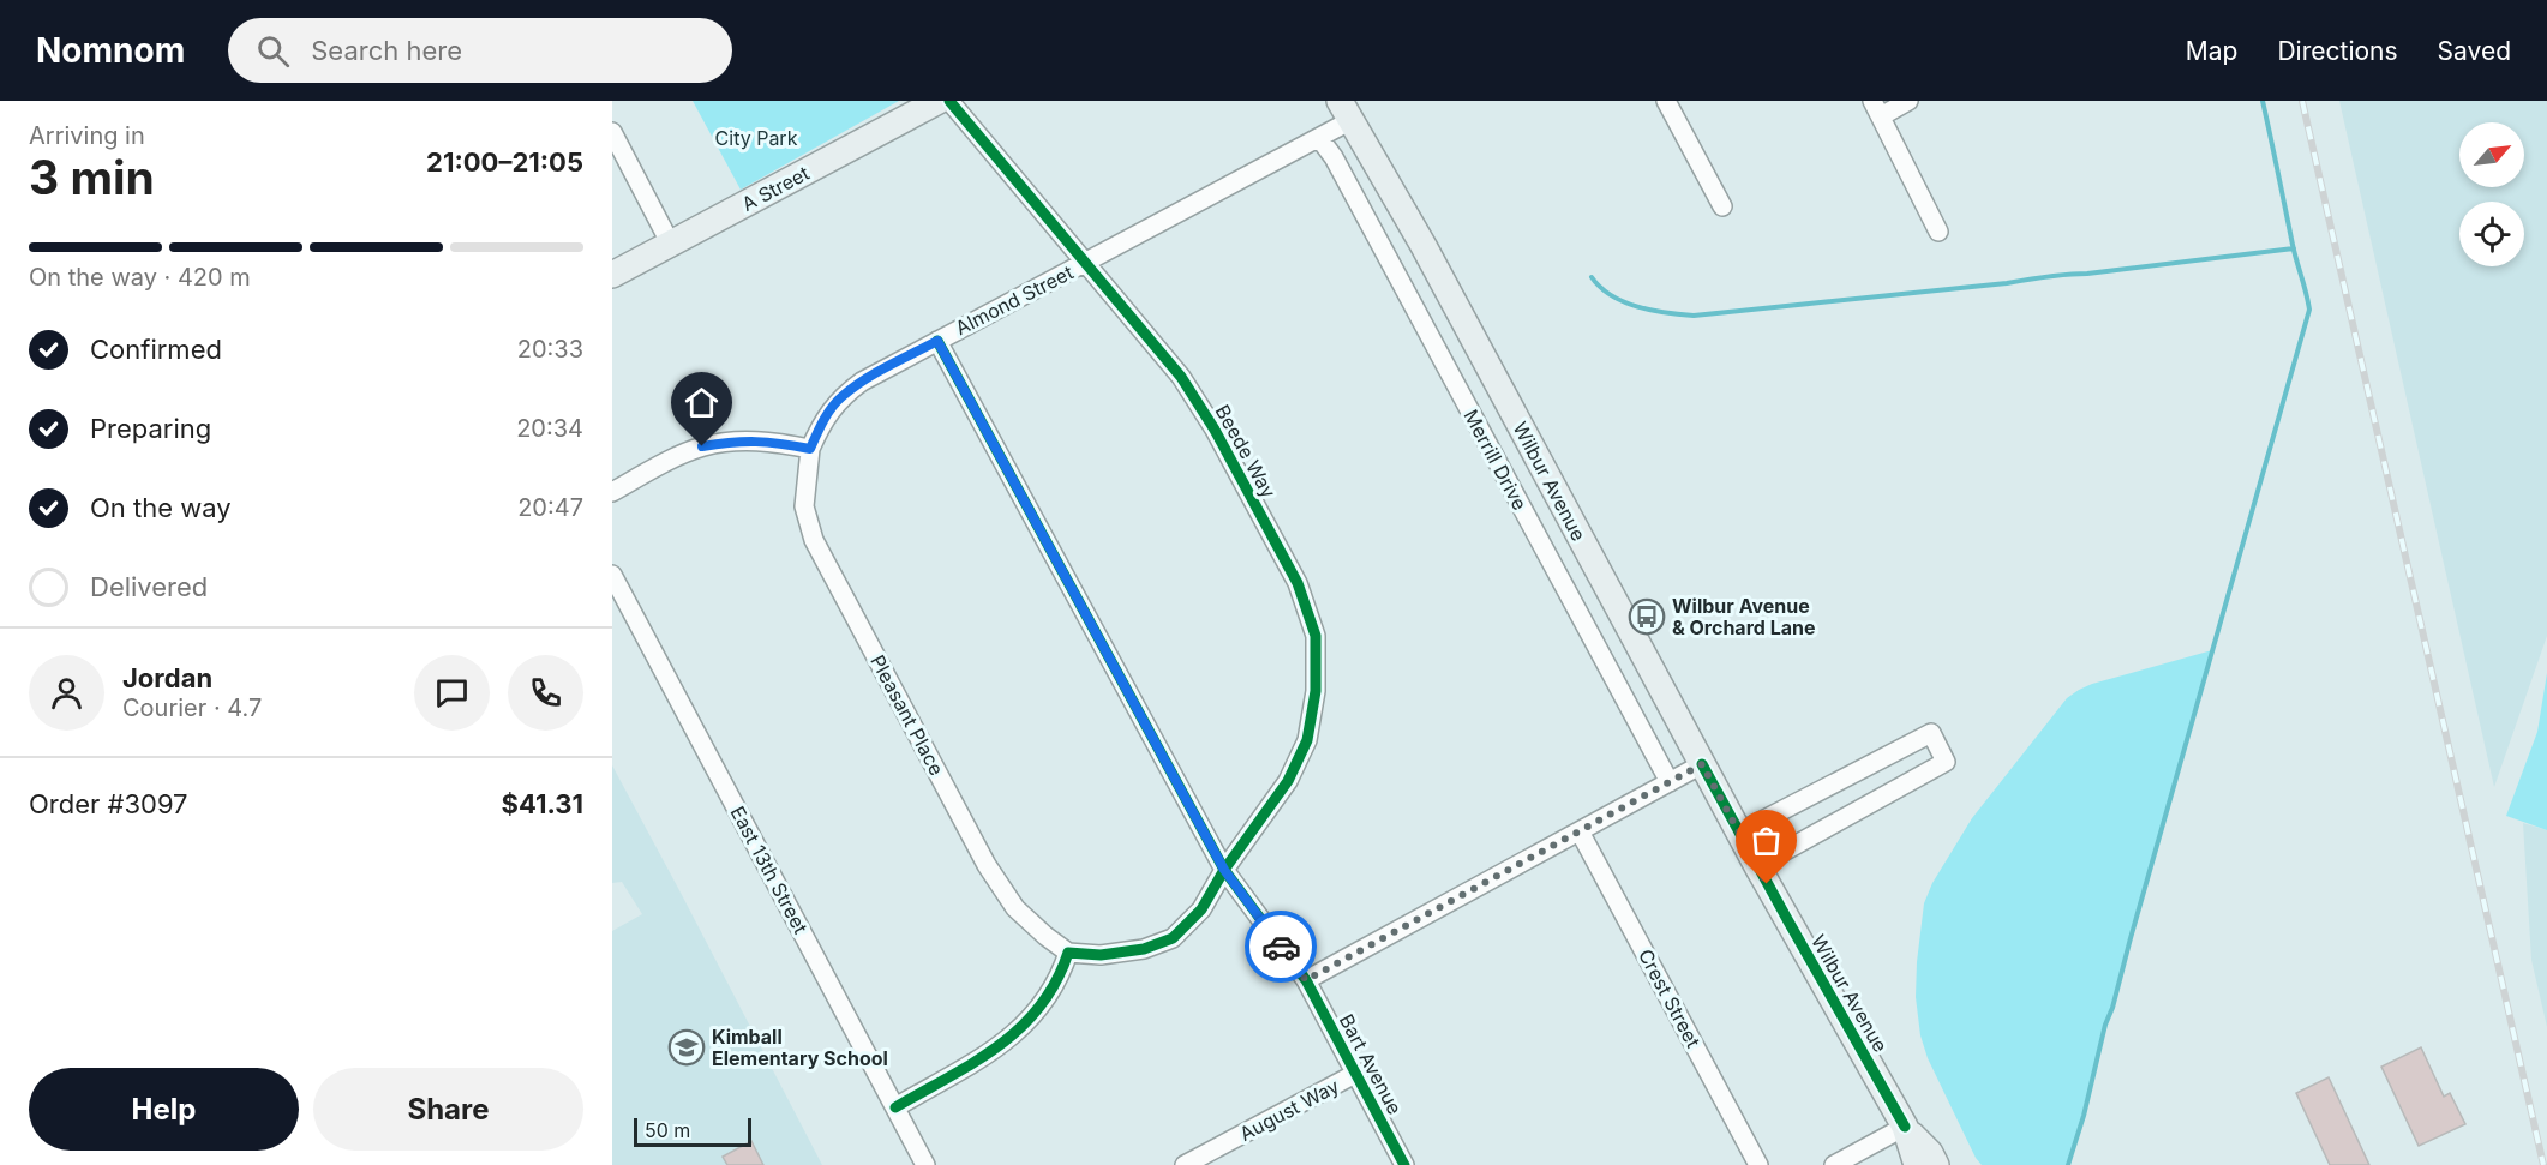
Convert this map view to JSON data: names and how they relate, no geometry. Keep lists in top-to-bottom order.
{
  "streets": {
    "main road": ["A Street", "Wilbur Avenue"],
    "street": [
      "Almond Street",
      "Beede Way",
      "Merrill Drive",
      "Pleasant Place",
      "East 13th Street",
      "Crest Street",
      "Bart Avenue",
      "August Way"
    ]
  },
  "crossings": [
    ["Almond Street", "Beede Way"],
    ["Almond Street", "Merrill Drive"],
    ["Almond Street", "Wilbur Avenue"],
    ["Almond Street", "Pleasant Place"],
    ["Almond Street", "Bart Avenue"],
    ["Beede Way", "Pleasant Place"],
    ["Beede Way", "Bart Avenue"],
    ["Bart Avenue", "August Way"]
  ],
  "parks": ["City Park"],
  "places": {
    "bus stop": ["Wilbur Avenue & Orchard Lane"],
    "school or university": ["Kimball Elementary School"]
  },
  "scale_bar": "50 m",
  "north": "top right",
  "page": {
    "header": "Nomnom",
    "search": "Search here",
    "nav": ["Map", "Directions", "Saved"],
    "heading": ["3 min", "Arriving in", "21:00–21:05"],
    "panel": [
      "Jordan",
      "Courier · 4.7",
      "Order #3097",
      "$41.31"
    ],
    "bar": "On the way · 420 m",
    "list": [
      ["Confirmed", "20:33"],
      ["Preparing", "20:34"],
      ["On the way", "20:47"],
      "Delivered"
    ],
    "buttons": ["Help", "Share"],
    "scale": "50 m"
  }
}
